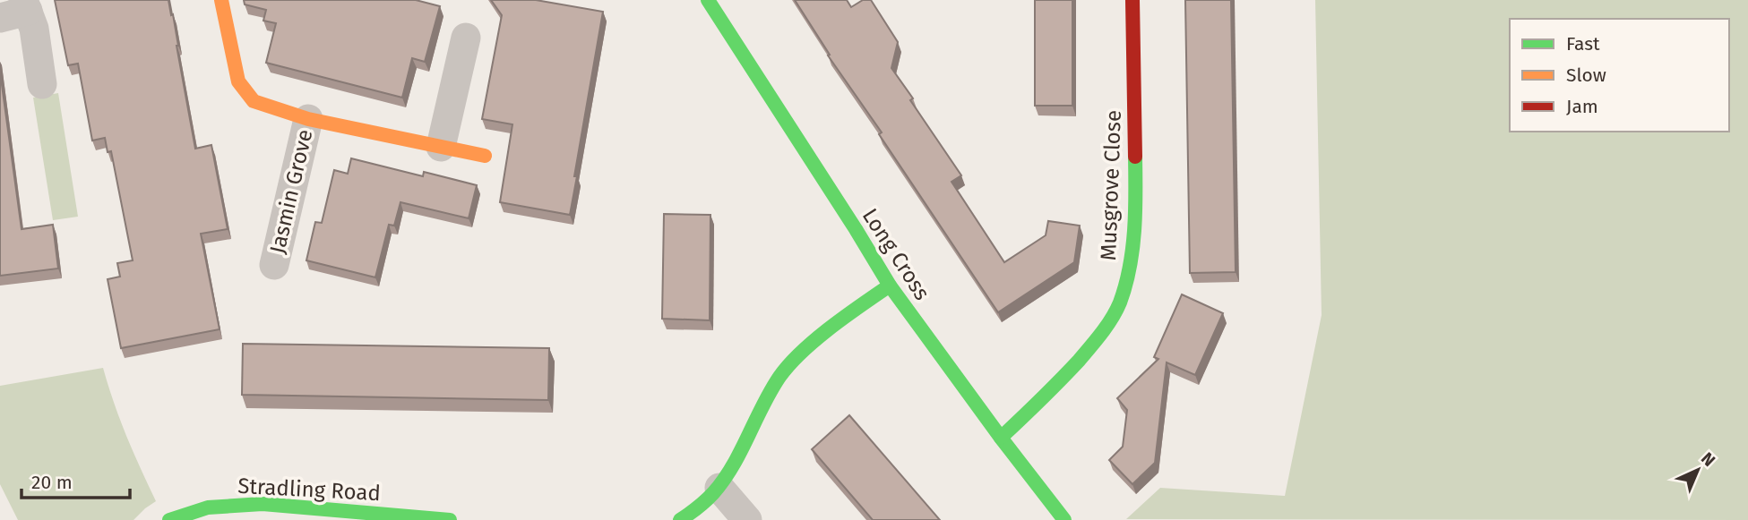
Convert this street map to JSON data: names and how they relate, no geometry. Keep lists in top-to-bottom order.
{
  "streets": {
    "street": [
      "Musgrove Close",
      "Jasmin Grove",
      "Long Cross",
      "Stradling Road"
    ]
  },
  "crossings": [
    ["Musgrove Close", "Long Cross"]
  ],
  "legend": ["Fast", "Slow", "Jam"],
  "scale_bar": "20 m",
  "north": "top right"
}
